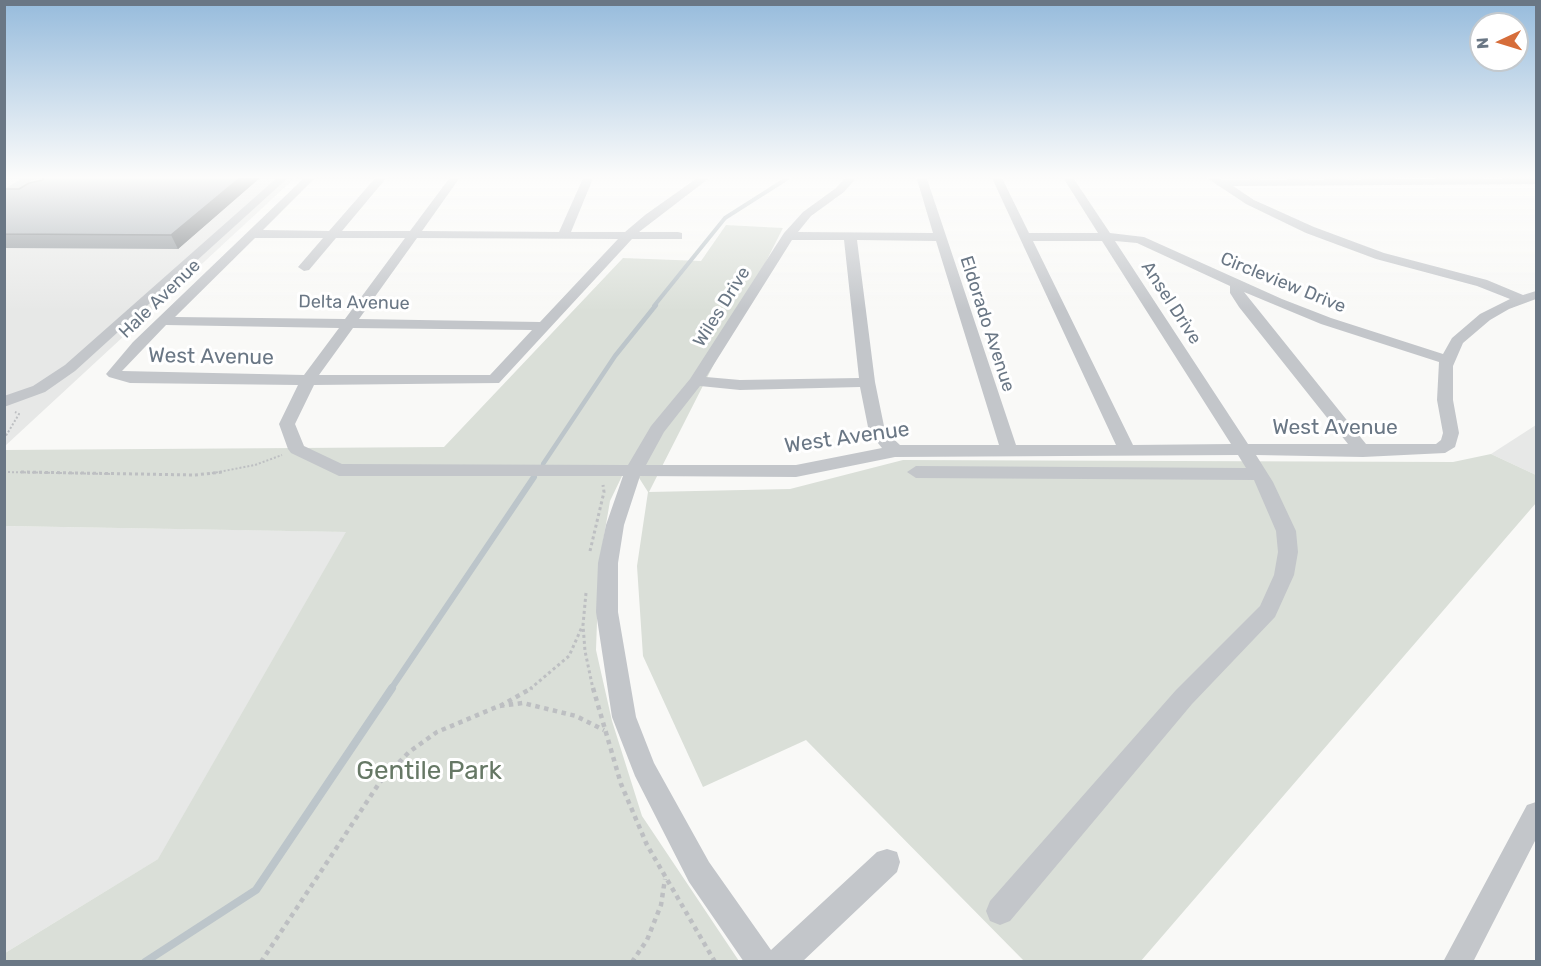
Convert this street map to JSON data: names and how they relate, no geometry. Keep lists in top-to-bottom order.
{
  "streets": {
    "street": [
      "Circleview Drive",
      "Hale Avenue",
      "Delta Avenue",
      "Ansel Drive",
      "Wiles Drive",
      "Eldorado Avenue",
      "West Avenue"
    ]
  },
  "crossings": [
    ["Circleview Drive", "Ansel Drive"],
    ["Circleview Drive", "West Avenue"],
    ["Hale Avenue", "Delta Avenue"],
    ["Hale Avenue", "West Avenue"],
    ["Delta Avenue", "West Avenue"],
    ["Ansel Drive", "West Avenue"],
    ["Wiles Drive", "West Avenue"],
    ["Eldorado Avenue", "West Avenue"]
  ],
  "parks": ["Gentile Park"],
  "north": "left"
}
